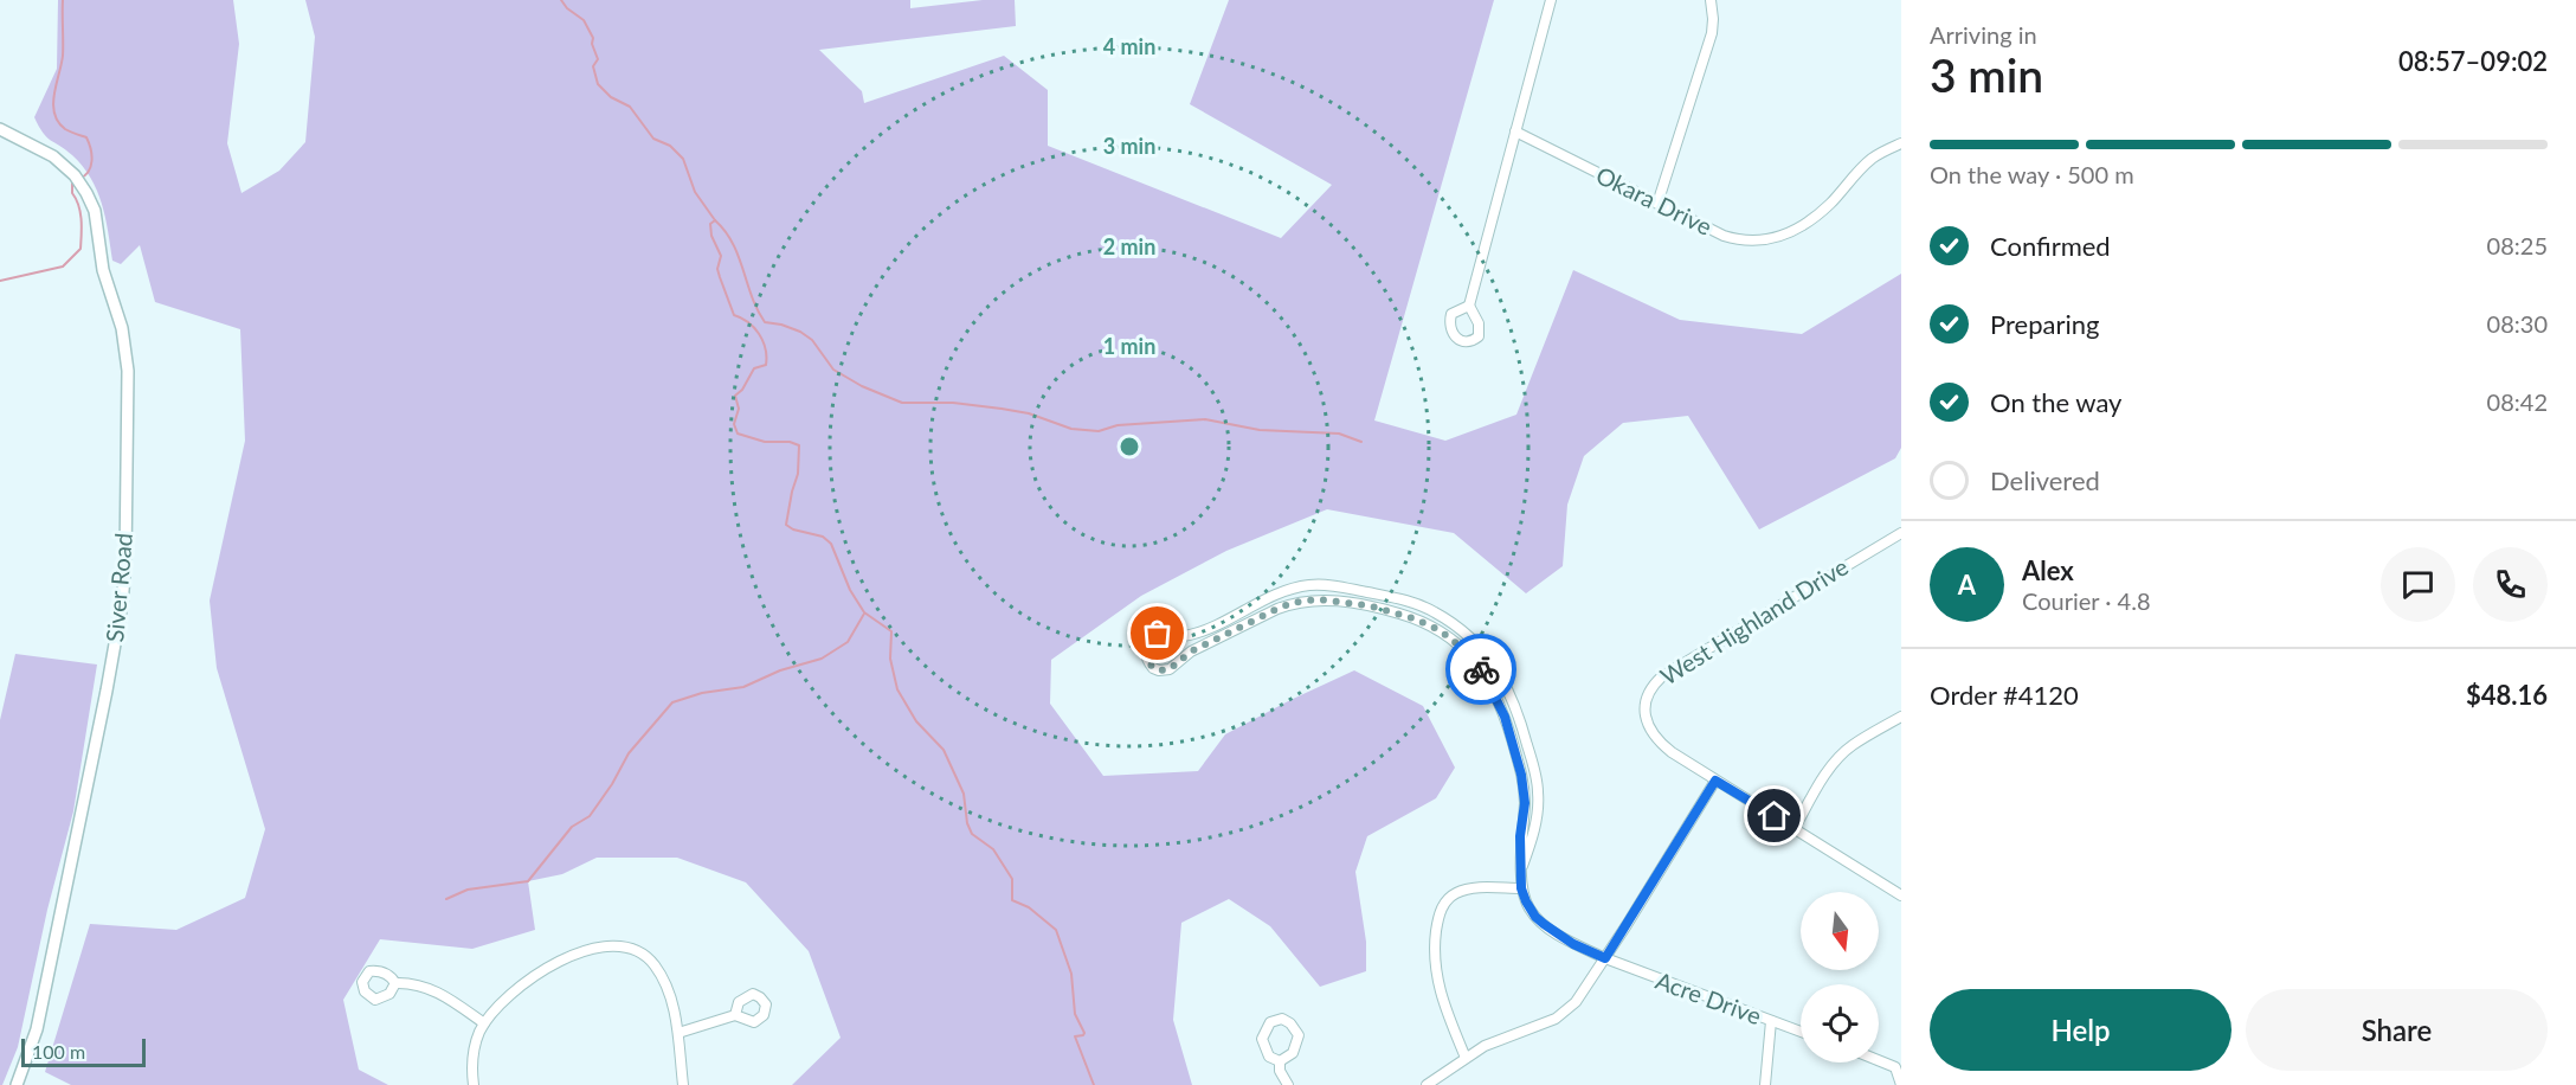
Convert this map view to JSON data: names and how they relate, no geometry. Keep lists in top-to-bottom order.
{
  "streets": {
    "street": [
      "Okara Drive",
      "Siver Road",
      "West Highland Drive",
      "Acre Drive"
    ]
  },
  "scale_bar": "100 m",
  "north": "bottom",
  "page": {
    "heading": ["3 min", "Arriving in", "08:57–09:02"],
    "panel": [
      "Alex",
      "Courier · 4.8",
      "Order #4120",
      "$48.16"
    ],
    "bar": "On the way · 500 m",
    "list": [
      ["Confirmed", "08:25"],
      ["Preparing", "08:30"],
      ["On the way", "08:42"],
      "Delivered"
    ],
    "round": "A",
    "buttons": ["Help", "Share"],
    "scale": "100 m"
  },
  "rings": [
    "4 min",
    "3 min",
    "2 min",
    "1 min"
  ]
}
